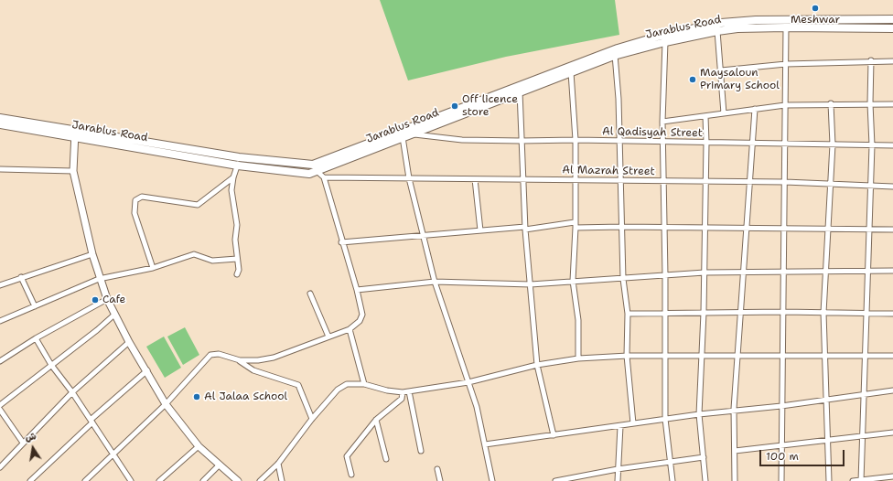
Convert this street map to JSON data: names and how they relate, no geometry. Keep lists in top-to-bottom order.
{
  "streets": {
    "main road": ["Jarablus Road"],
    "street": ["Al Qadisyah Street", "Al Mazrah Street"]
  },
  "crossings": [
    ["Jarablus Road", "Al Qadisyah Street"]
  ],
  "places": [
    "Meshwar",
    "Maysaloun Primary School",
    "Off licence store",
    "Cafe",
    "Al Jalaa School"
  ],
  "scale_bar": "100 m",
  "north": "top"
}
